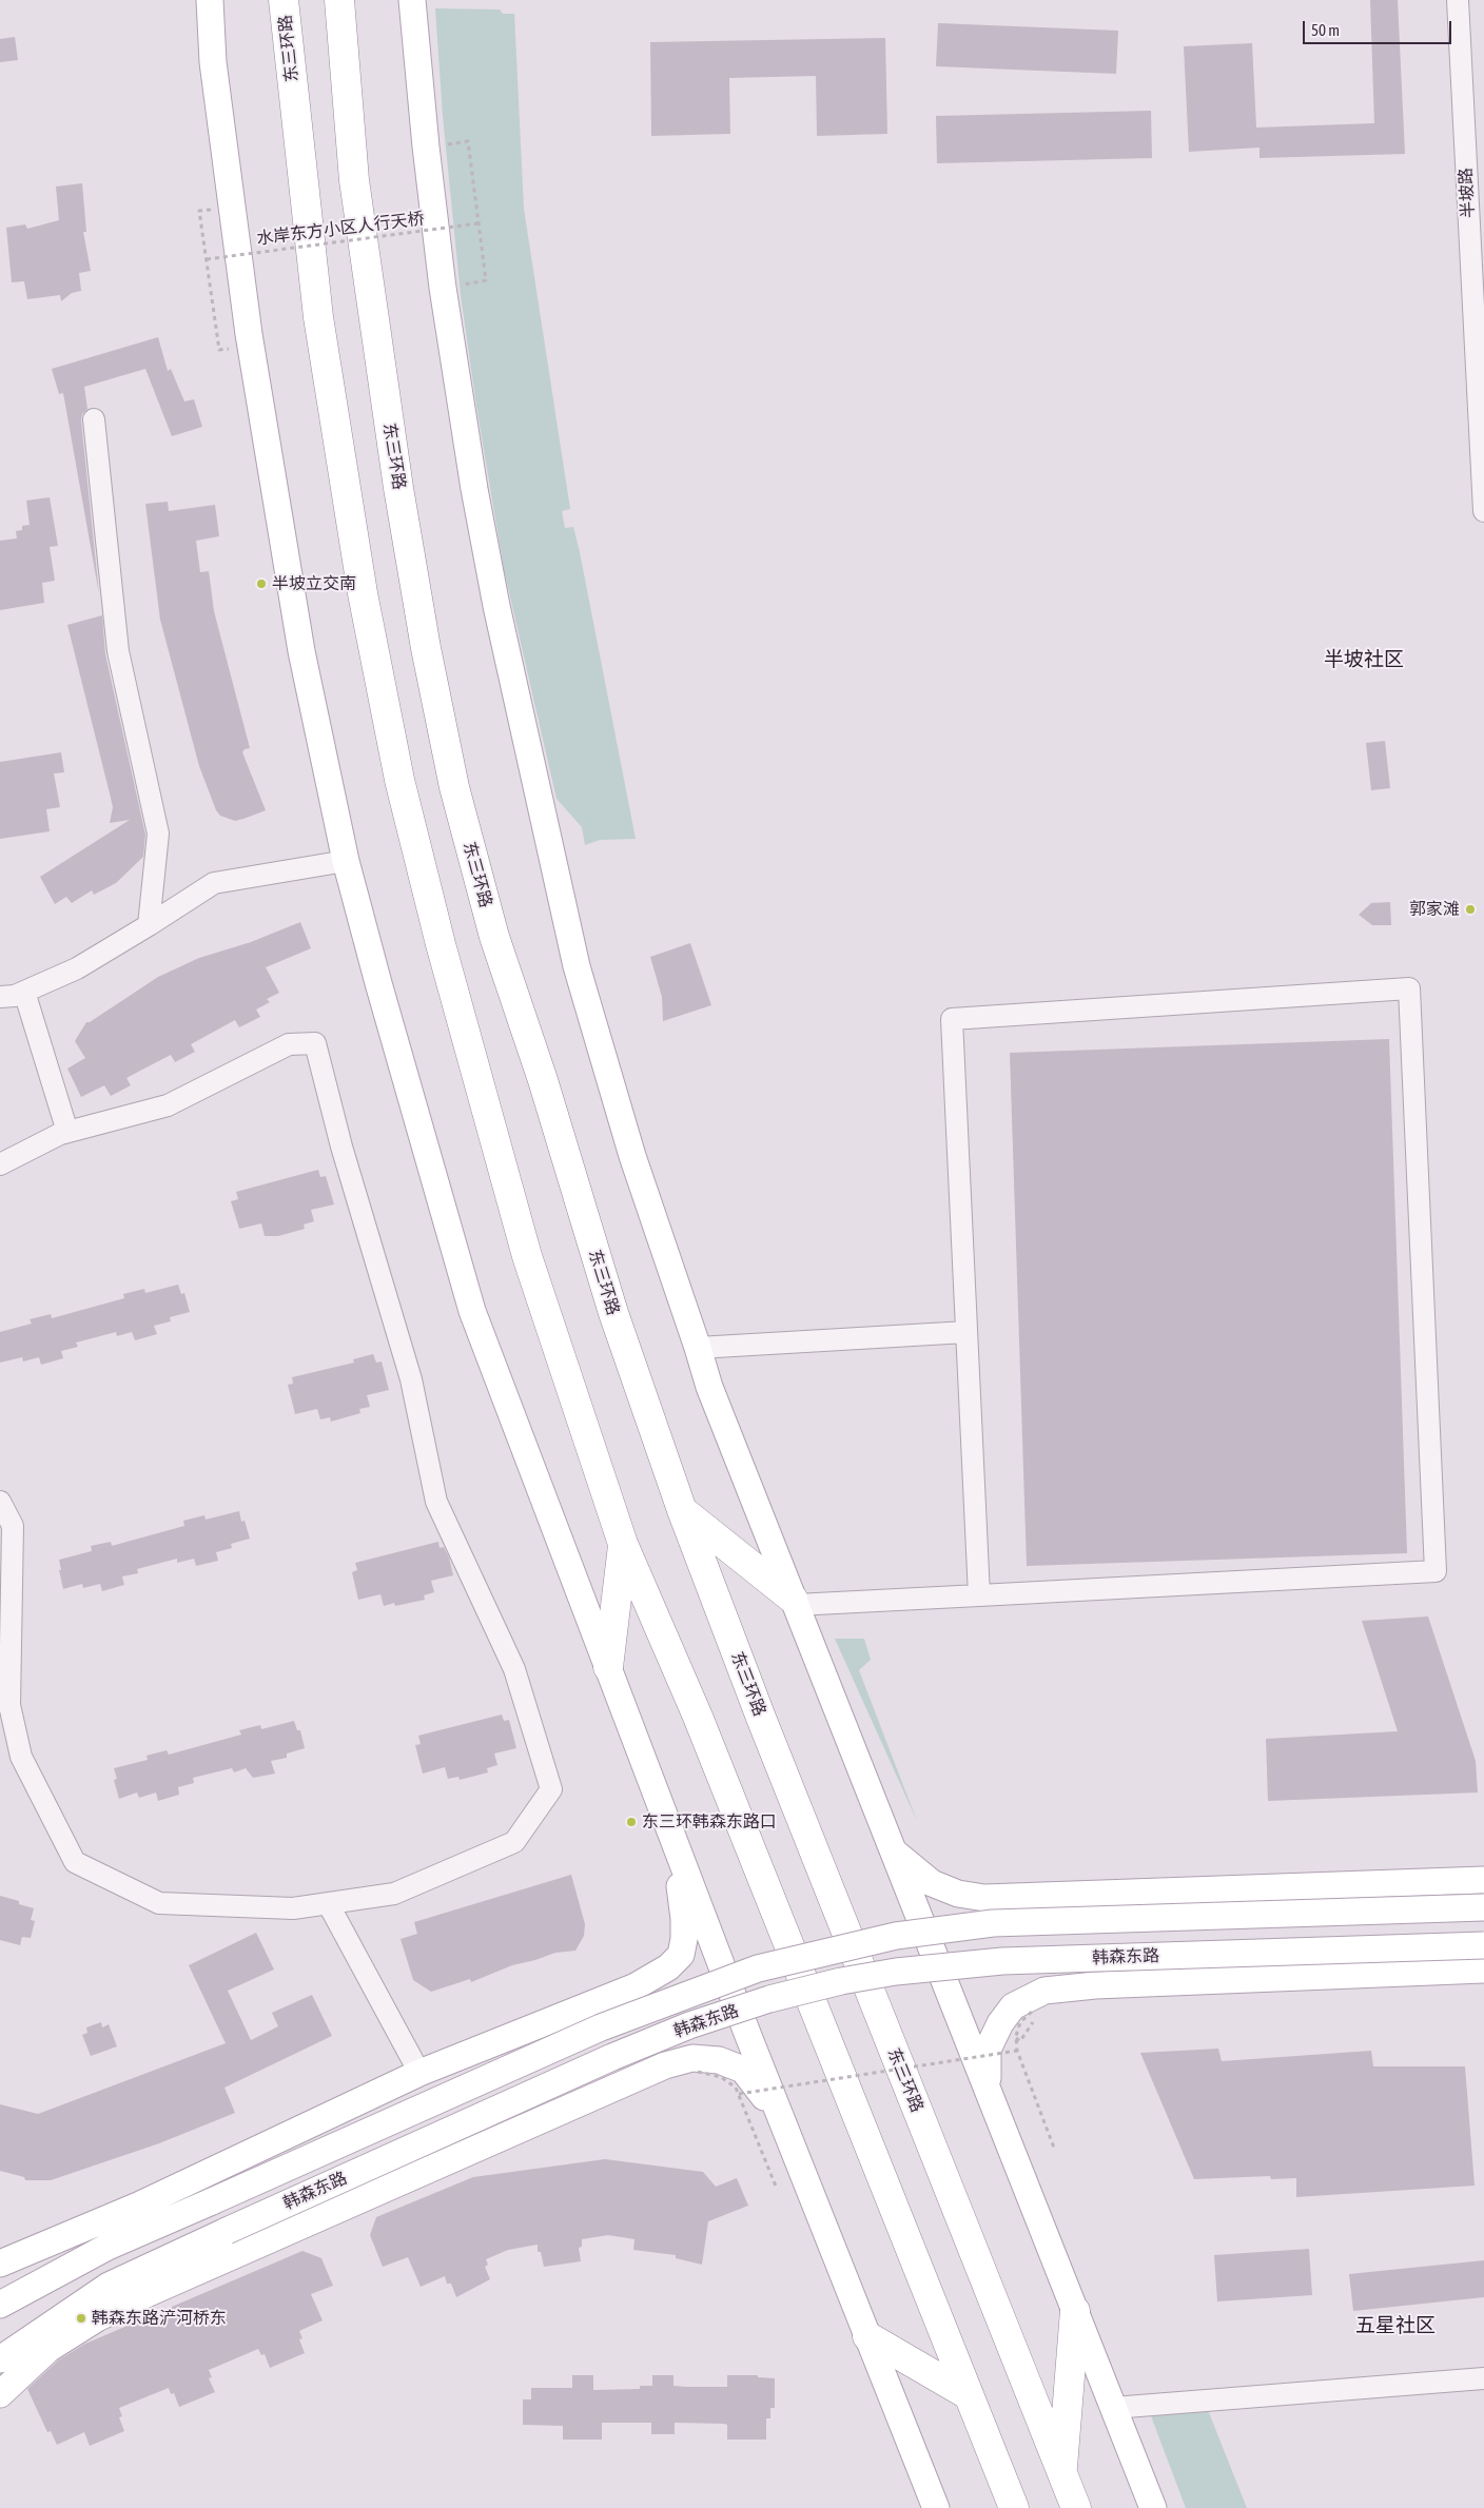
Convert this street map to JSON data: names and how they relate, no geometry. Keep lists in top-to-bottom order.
{
  "streets": {
    "highway": ["东三环路"],
    "main road": ["韩森东路"],
    "street": ["半坡路"],
    "path": ["水岸东方小区人行天桥"]
  },
  "districts": ["半坡社区", "五星社区"],
  "places": [
    "半坡立交南",
    "郭家滩",
    "东三环韩森东路口",
    "韩森东路浐河桥东"
  ],
  "scale_bar": "50 m"
}
